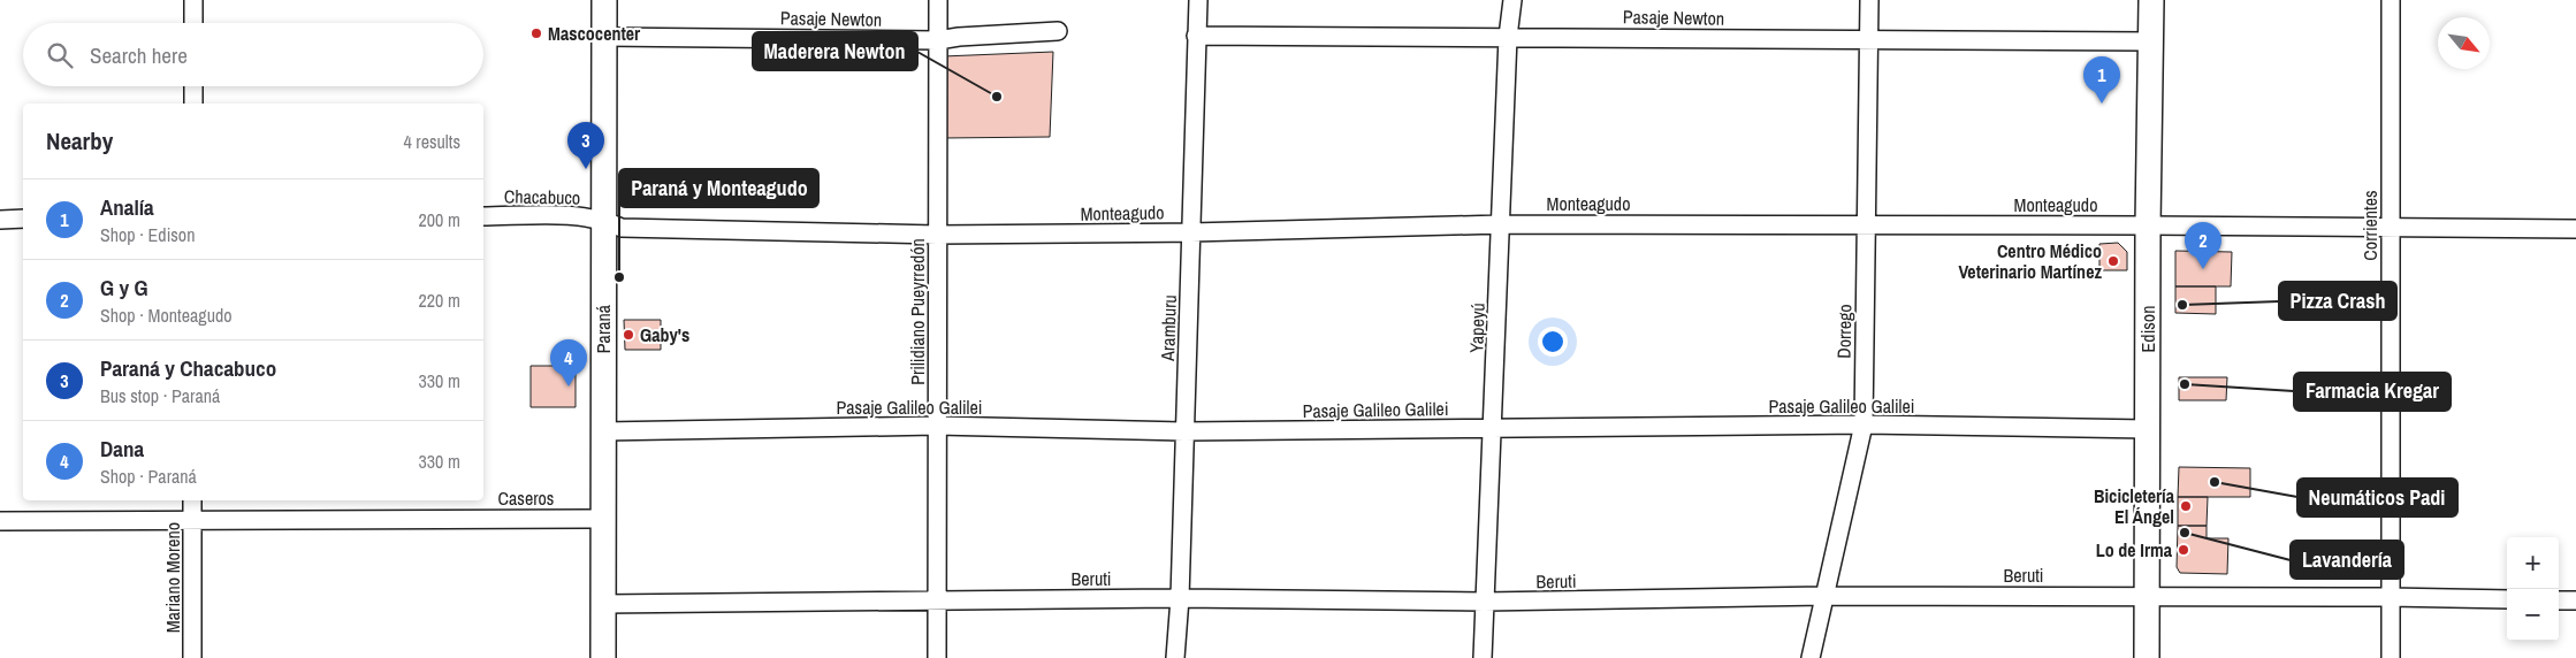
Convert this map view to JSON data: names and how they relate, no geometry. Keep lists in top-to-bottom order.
{
  "streets": {
    "street": [
      "Pasaje Newton",
      "Chacabuco",
      "Monteagudo",
      "Corrientes",
      "Prilidiano Pueyrredón",
      "Aramburu",
      "Yapeyú",
      "Paraná",
      "Edison",
      "Dorrego",
      "Pasaje Galileo Galilei",
      "Caseros",
      "Beruti",
      "Mariano Moreno"
    ]
  },
  "crossings": [
    ["Pasaje Newton", "Prilidiano Pueyrredón"],
    ["Pasaje Newton", "Aramburu"],
    ["Pasaje Newton", "Yapeyú"],
    ["Pasaje Newton", "Paraná"],
    ["Pasaje Newton", "Edison"],
    ["Pasaje Newton", "Dorrego"],
    ["Chacabuco", "Monteagudo"],
    ["Chacabuco", "Paraná"],
    ["Monteagudo", "Corrientes"],
    ["Monteagudo", "Prilidiano Pueyrredón"],
    ["Monteagudo", "Aramburu"],
    ["Monteagudo", "Yapeyú"],
    ["Monteagudo", "Paraná"],
    ["Monteagudo", "Edison"],
    ["Monteagudo", "Dorrego"],
    ["Corrientes", "Beruti"],
    ["Prilidiano Pueyrredón", "Pasaje Galileo Galilei"],
    ["Prilidiano Pueyrredón", "Beruti"],
    ["Aramburu", "Pasaje Galileo Galilei"],
    ["Aramburu", "Beruti"],
    ["Yapeyú", "Pasaje Galileo Galilei"],
    ["Yapeyú", "Beruti"],
    ["Paraná", "Pasaje Galileo Galilei"],
    ["Paraná", "Caseros"],
    ["Paraná", "Beruti"],
    ["Edison", "Pasaje Galileo Galilei"],
    ["Edison", "Beruti"],
    ["Dorrego", "Pasaje Galileo Galilei"],
    ["Dorrego", "Beruti"],
    ["Caseros", "Mariano Moreno"]
  ],
  "places": [
    "Mascocenter",
    "Maderera Newton",
    "Centro Médico Veterinario Martínez",
    "Paraná y Monteagudo",
    "Pizza Crash",
    "Gaby's",
    "Farmacia Kregar",
    "Neumáticos Padi",
    "Bicicletería El Ángel",
    "Lavandería",
    "Lo de Irma"
  ],
  "north": "bottom right",
  "page": {
    "search": "Search here",
    "pins": [
      "1",
      "3",
      "2",
      "4"
    ],
    "heading": ["Nearby", "4 results"],
    "list": [
      {
        "mark": "1",
        "name": "Analía",
        "note": "Shop · Edison",
        "value": "200 m"
      },
      {
        "mark": "2",
        "name": "G y G",
        "note": "Shop · Monteagudo",
        "value": "220 m"
      },
      {
        "mark": "3",
        "name": "Paraná y Chacabuco",
        "note": "Bus stop · Paraná",
        "value": "330 m"
      },
      {
        "mark": "4",
        "name": "Dana",
        "note": "Shop · Paraná",
        "value": "330 m"
      }
    ],
    "map_buttons": ["+", "−"]
  }
}
